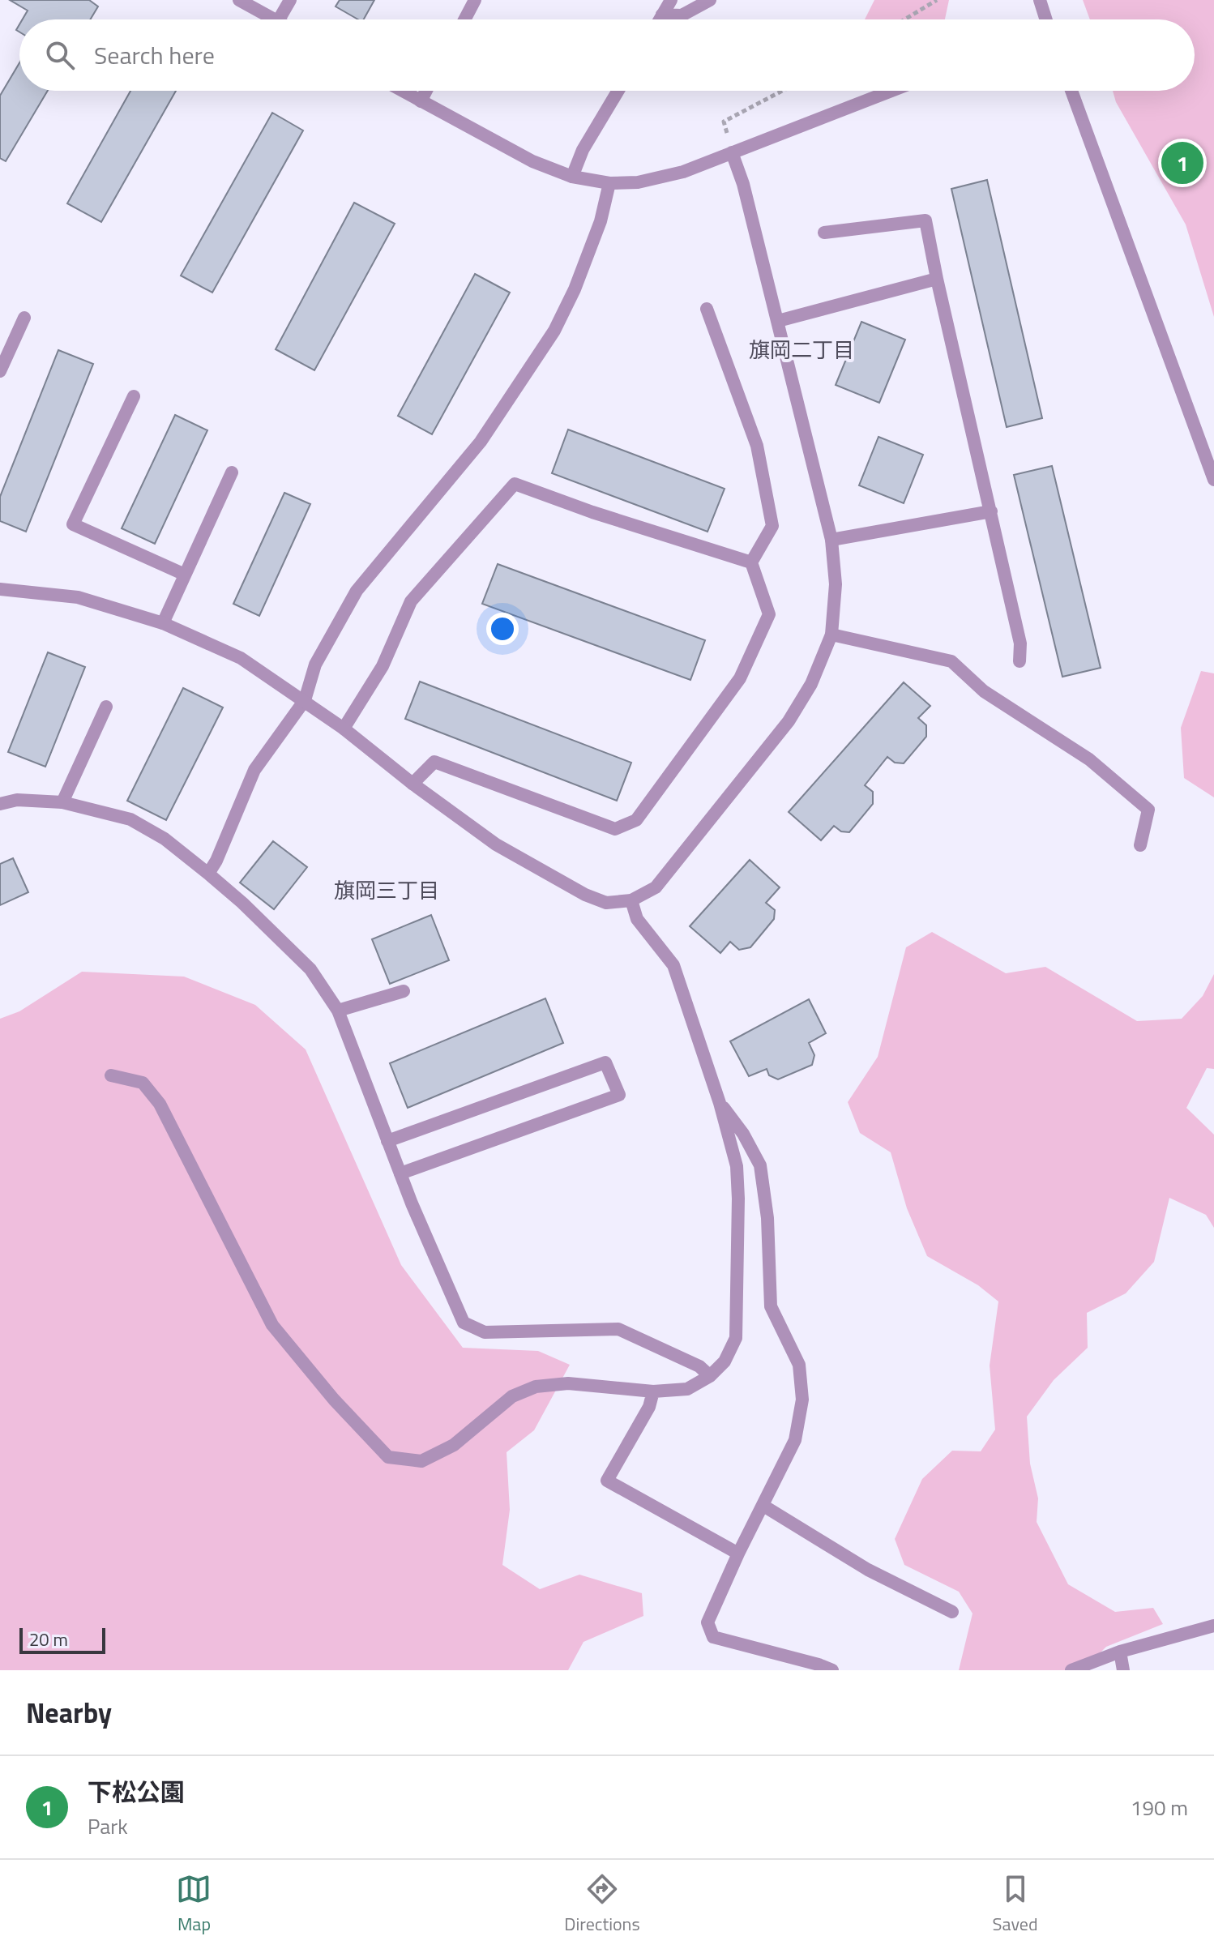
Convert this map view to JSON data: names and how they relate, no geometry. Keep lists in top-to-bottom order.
{
  "districts": ["旗岡二丁目", "旗岡三丁目"],
  "scale_bar": "20 m",
  "page": {
    "search": "Search here",
    "pins": "1",
    "scale": "20 m",
    "heading": "Nearby",
    "list": [
      {
        "mark": "1",
        "name": "下松公園",
        "note": "Park",
        "value": "190 m"
      }
    ],
    "nav": ["Map", "Directions", "Saved"]
  }
}
